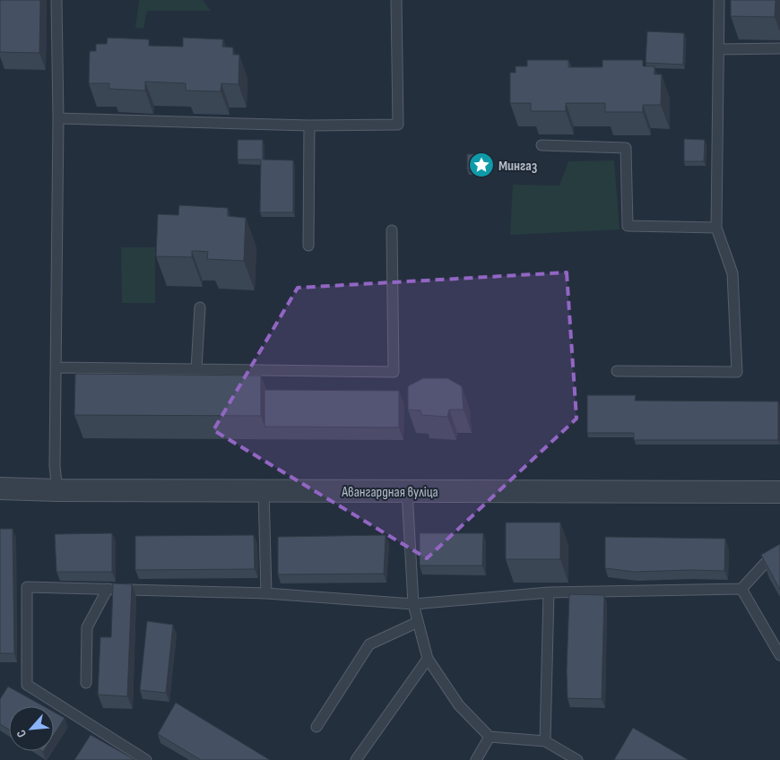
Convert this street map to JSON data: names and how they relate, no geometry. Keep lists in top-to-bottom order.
{
  "streets": {
    "street": ["Авангардная вуліца"]
  },
  "places": {
    "place": ["Мингаз"]
  },
  "north": "bottom left"
}
